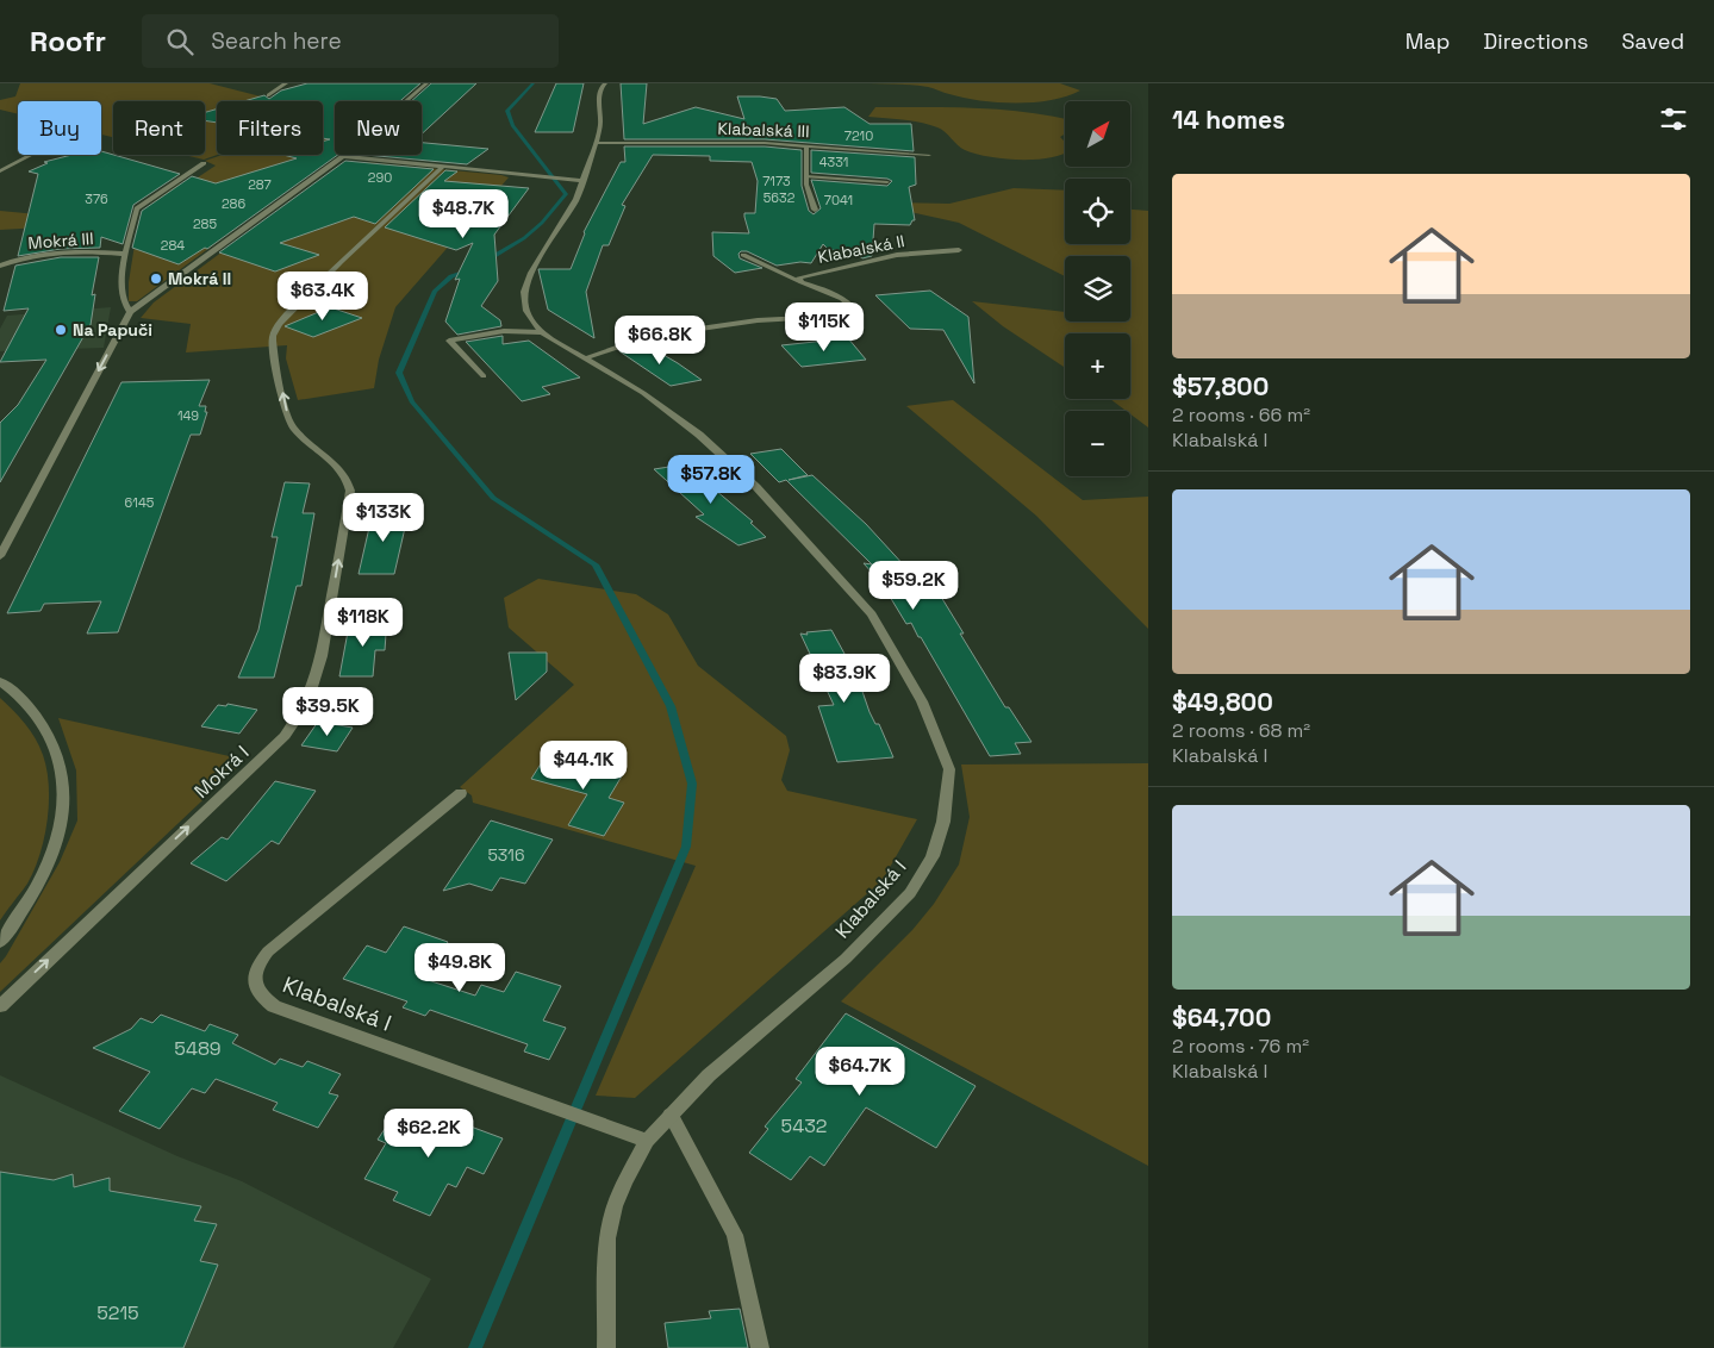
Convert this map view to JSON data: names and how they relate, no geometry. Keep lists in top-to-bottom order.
{
  "streets": {
    "street": [
      "Klabalská III",
      "Mokrá III",
      "Klabalská II",
      "Mokrá I",
      "Klabalská I"
    ]
  },
  "crossings": [
    ["Klabalská III", "Klabalská I"],
    ["Klabalská II", "Klabalská I"]
  ],
  "one_way": ["Mokrá I"],
  "places": ["Mokrá II", "Na Papuči"],
  "house_numbers": [
    "7210",
    "4331",
    "290",
    "7173",
    "287",
    "5632",
    "376",
    "7041",
    "286",
    "285",
    "284",
    "149",
    "6145",
    "5316",
    "5489",
    "5432",
    "5215"
  ],
  "north": "top right",
  "page": {
    "header": "Roofr",
    "search": "Search here",
    "nav": ["Map", "Directions", "Saved"],
    "heading": "14 homes",
    "map_buttons": ["+", "−"],
    "chip": [
      "Buy",
      "Rent",
      "Filters",
      "New"
    ],
    "list": [
      {
        "name": "$57,800",
        "note": "2 rooms · 66 m² · Klabalská I"
      },
      {
        "name": "$49,800",
        "note": "2 rooms · 68 m² · Klabalská I"
      },
      {
        "name": "$64,700",
        "note": "2 rooms · 76 m² · Klabalská I"
      }
    ],
    "price": [
      "$48.7K",
      "$63.4K",
      "$115K",
      "$66.8K",
      "$57.8K",
      "$133K",
      "$59.2K",
      "$118K",
      "$83.9K",
      "$39.5K",
      "$44.1K",
      "$49.8K",
      "$64.7K",
      "$62.2K"
    ]
  }
}
